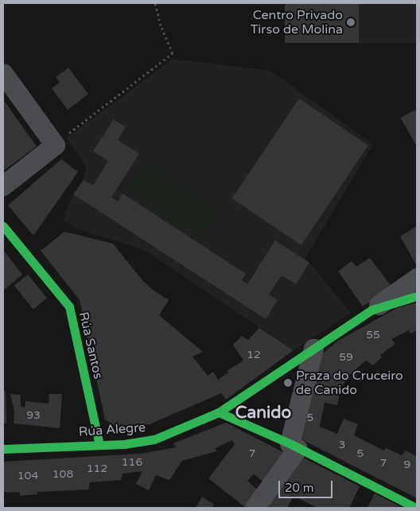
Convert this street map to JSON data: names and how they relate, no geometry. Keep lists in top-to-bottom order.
{
  "streets": {
    "street": ["Rúa Santos", "Rúa Alegre"]
  },
  "crossings": [
    ["Rúa Santos", "Rúa Alegre"]
  ],
  "districts": ["Canido"],
  "places": ["Centro Privado Tirso de Molina", "Praza do Cruceiro de Canido"],
  "house_numbers": [
    "55",
    "12",
    "59",
    "93",
    "5",
    "3",
    "7",
    "5",
    "116",
    "7",
    "9",
    "112",
    "108",
    "104"
  ],
  "scale_bar": "20 m"
}
